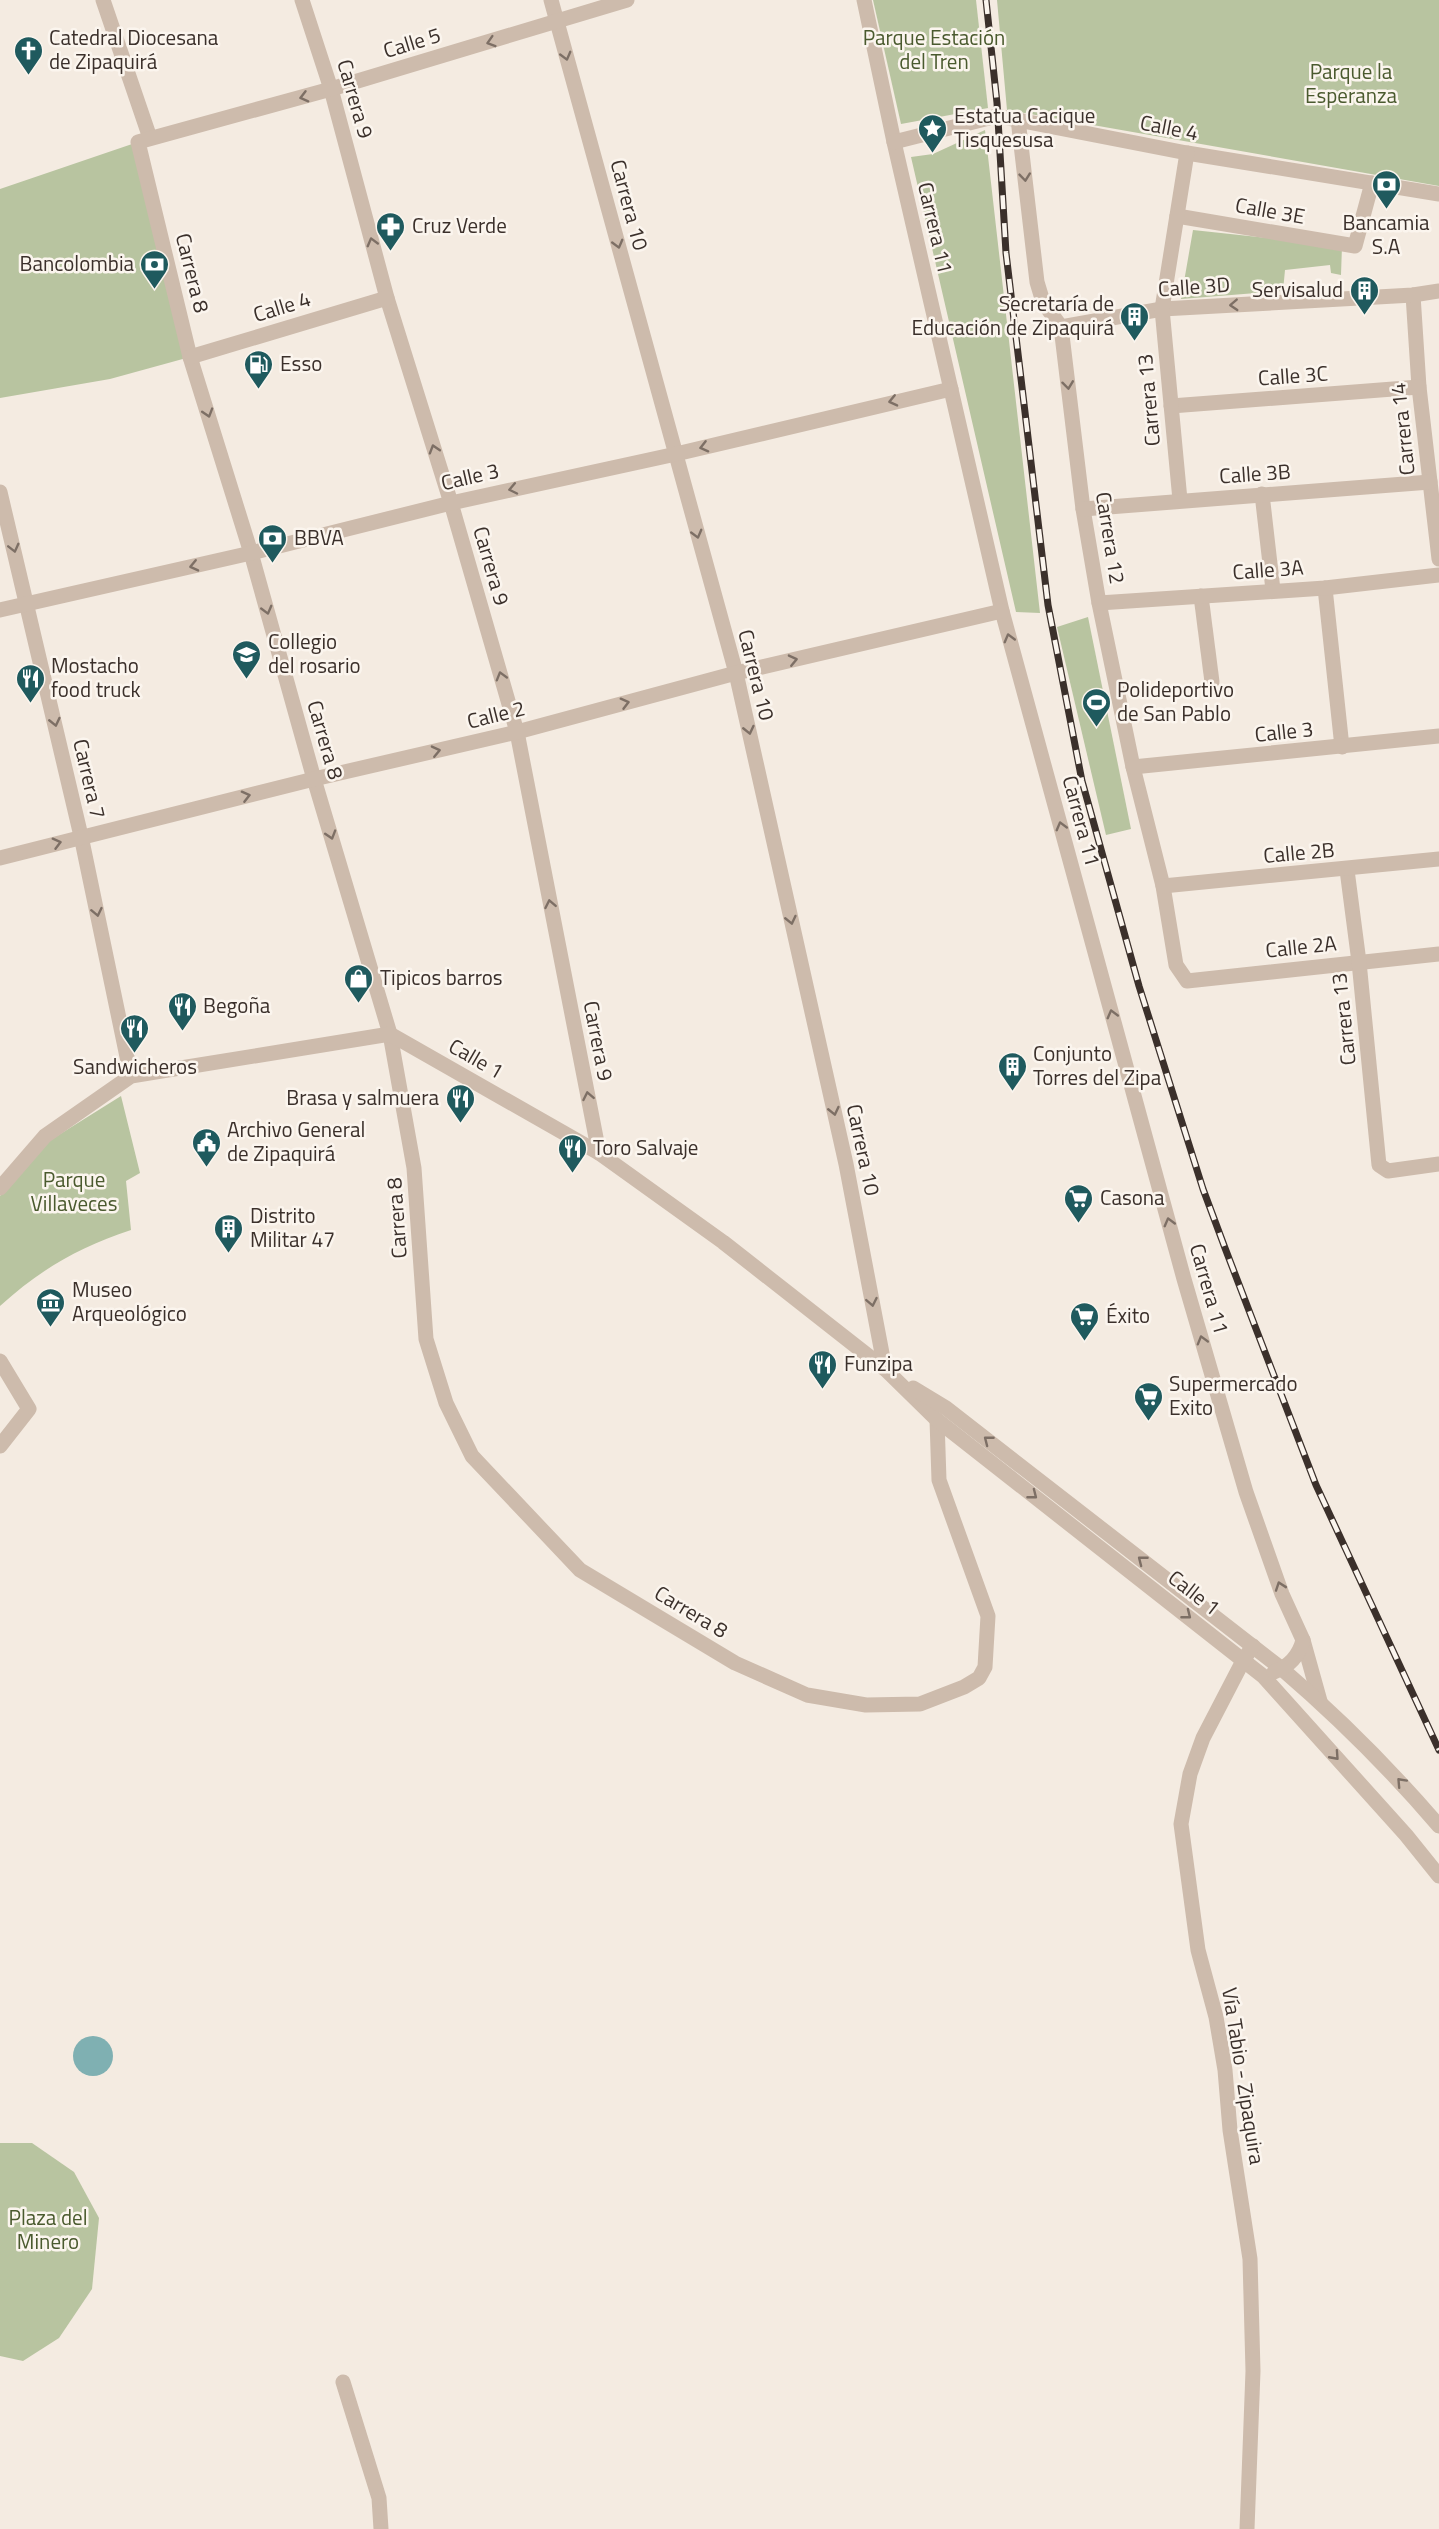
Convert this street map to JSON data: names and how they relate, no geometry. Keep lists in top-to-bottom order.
{
  "streets": {
    "street": [
      "Calle 5",
      "Carrera 9",
      "Calle 4",
      "Carrera 10",
      "Calle 3E",
      "Carrera 11",
      "Carrera 8",
      "Calle 3D",
      "Calle 3C",
      "Carrera 13",
      "Carrera 14",
      "Calle 3B",
      "Calle 3",
      "Carrera 12",
      "Calle 3A",
      "Calle 2",
      "Carrera 7",
      "Calle 2B",
      "Calle 2A",
      "Calle 1",
      "Vía Tabio - Zipaquira"
    ]
  },
  "crossings": [
    ["Calle 5", "Carrera 9"],
    ["Calle 5", "Carrera 10"],
    ["Calle 5", "Carrera 8"],
    ["Carrera 9", "Calle 4"],
    ["Carrera 9", "Calle 3"],
    ["Carrera 9", "Calle 2"],
    ["Carrera 9", "Calle 1"],
    ["Calle 4", "Calle 3E"],
    ["Calle 4", "Carrera 11"],
    ["Calle 4", "Carrera 8"],
    ["Calle 4", "Carrera 13"],
    ["Calle 4", "Carrera 12"],
    ["Carrera 10", "Calle 3"],
    ["Carrera 10", "Calle 2"],
    ["Carrera 10", "Calle 1"],
    ["Calle 3E", "Carrera 13"],
    ["Carrera 11", "Calle 3"],
    ["Carrera 11", "Calle 2"],
    ["Carrera 11", "Calle 1"],
    ["Carrera 8", "Calle 3"],
    ["Carrera 8", "Calle 2"],
    ["Carrera 8", "Calle 1"],
    ["Calle 3D", "Carrera 13"],
    ["Calle 3D", "Carrera 14"],
    ["Calle 3D", "Carrera 12"],
    ["Calle 3C", "Carrera 13"],
    ["Calle 3C", "Carrera 14"],
    ["Carrera 13", "Calle 3B"],
    ["Carrera 13", "Calle 2B"],
    ["Carrera 13", "Calle 2A"],
    ["Carrera 14", "Calle 3B"],
    ["Calle 3B", "Carrera 12"],
    ["Calle 3", "Carrera 12"],
    ["Calle 3", "Carrera 7"],
    ["Carrera 12", "Calle 3A"],
    ["Carrera 12", "Calle 2B"],
    ["Carrera 12", "Calle 2A"],
    ["Calle 2", "Carrera 7"],
    ["Calle 1", "Vía Tabio - Zipaquira"]
  ],
  "one_way": [
    "Calle 5",
    "Carrera 9",
    "Carrera 10",
    "Carrera 11",
    "Calle 3D",
    "Calle 3",
    "Carrera 12",
    "Calle 2",
    "Carrera 7"
  ],
  "parks": [
    "Parque Estación del Tren",
    "Parque la Esperanza",
    "Parque Villaveces",
    "Plaza del Minero"
  ],
  "places": {
    "church": ["Catedral Diocesana de Zipaquirá"],
    "place": ["Estatua Cacique Tisquesusa"],
    "bank": ["Bancamia S.A", "Bancolombia", "BBVA"],
    "pharmacy": ["Cruz Verde"],
    "building": [
      "Servisalud",
      "Secretaría de Educación de Zipaquirá",
      "Conjunto Torres del Zipa",
      "Distrito Militar 47"
    ],
    "fuel station": ["Esso"],
    "school or university": ["Collegio del rosario"],
    "restaurant": [
      "Mostacho food truck",
      "Begoña",
      "Sandwicheros",
      "Brasa y salmuera",
      "Toro Salvaje",
      "Funzipa"
    ],
    "sports": ["Polideportivo de San Pablo"],
    "shop": ["Tipicos barros"],
    "public building": ["Archivo General de Zipaquirá"],
    "supermarket": ["Casona", "Éxito", "Supermercado Exito"],
    "museum": ["Museo Arqueológico"]
  }
}
